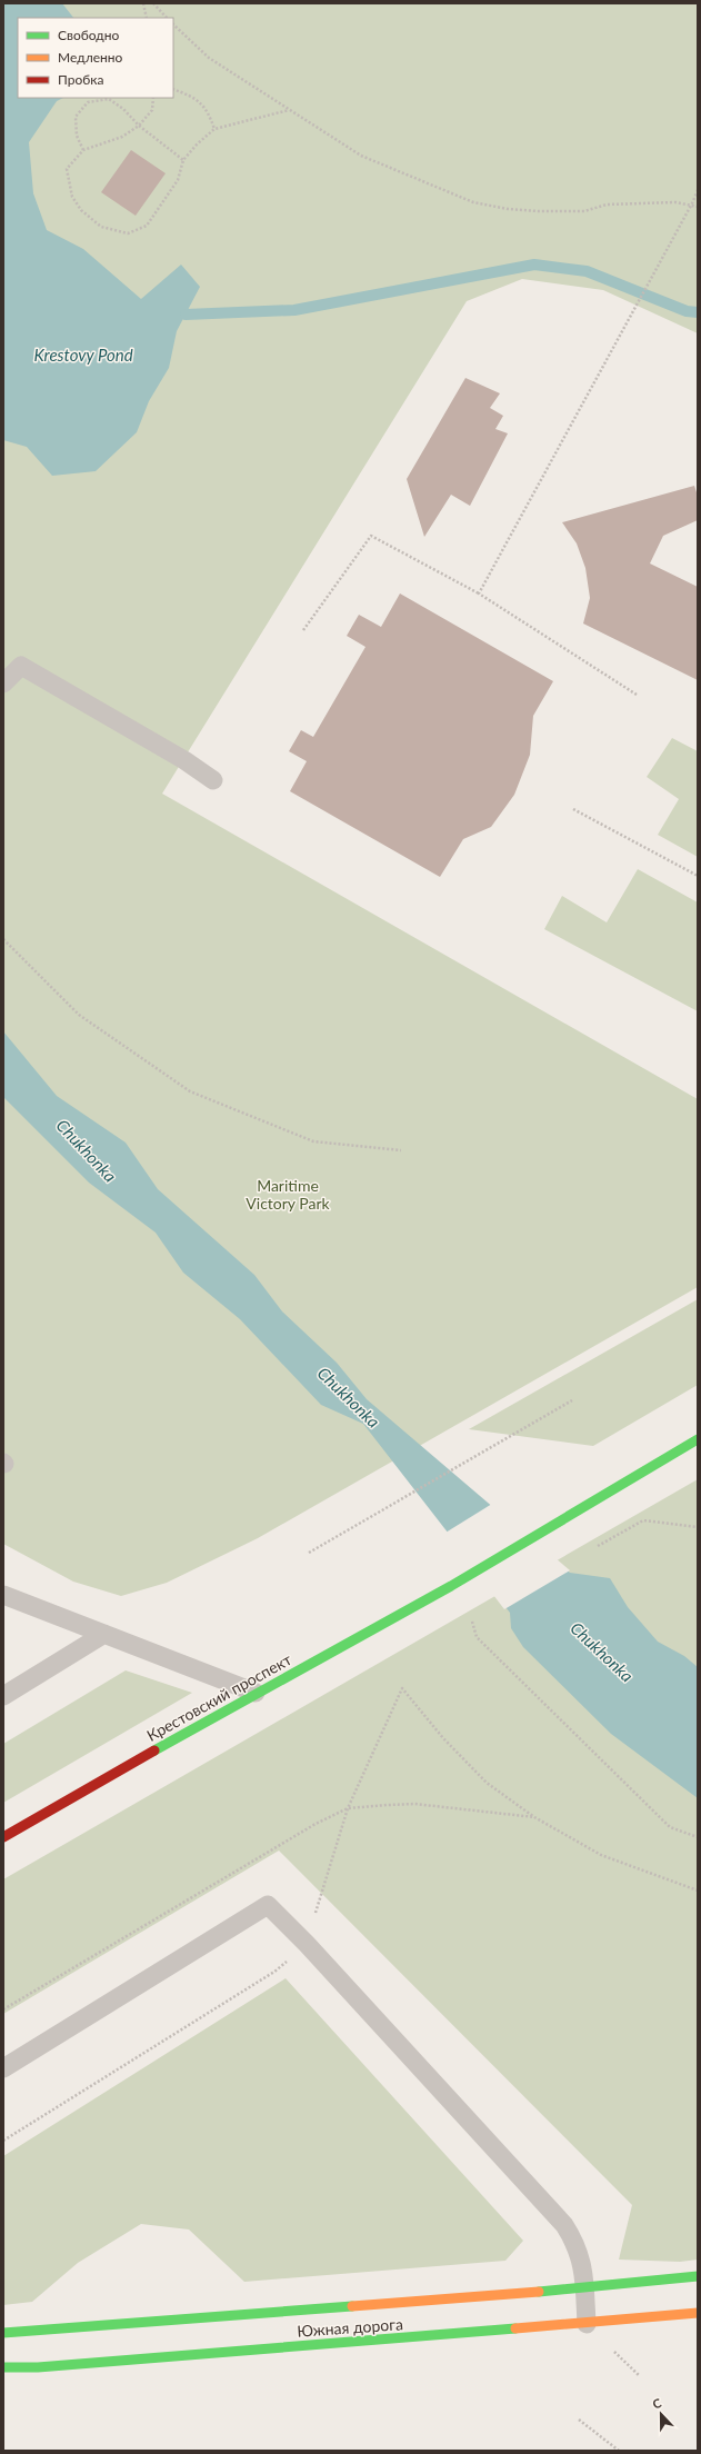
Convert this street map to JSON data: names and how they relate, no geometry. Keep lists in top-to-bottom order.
{
  "streets": {
    "street": ["Крестовский проспект", "Южная дорога"]
  },
  "water": ["Krestovy Pond", "Chukhonka"],
  "parks": ["Maritime Victory Park"],
  "legend": ["Свободно", "Медленно", "Пробка"],
  "north": "top"
}
